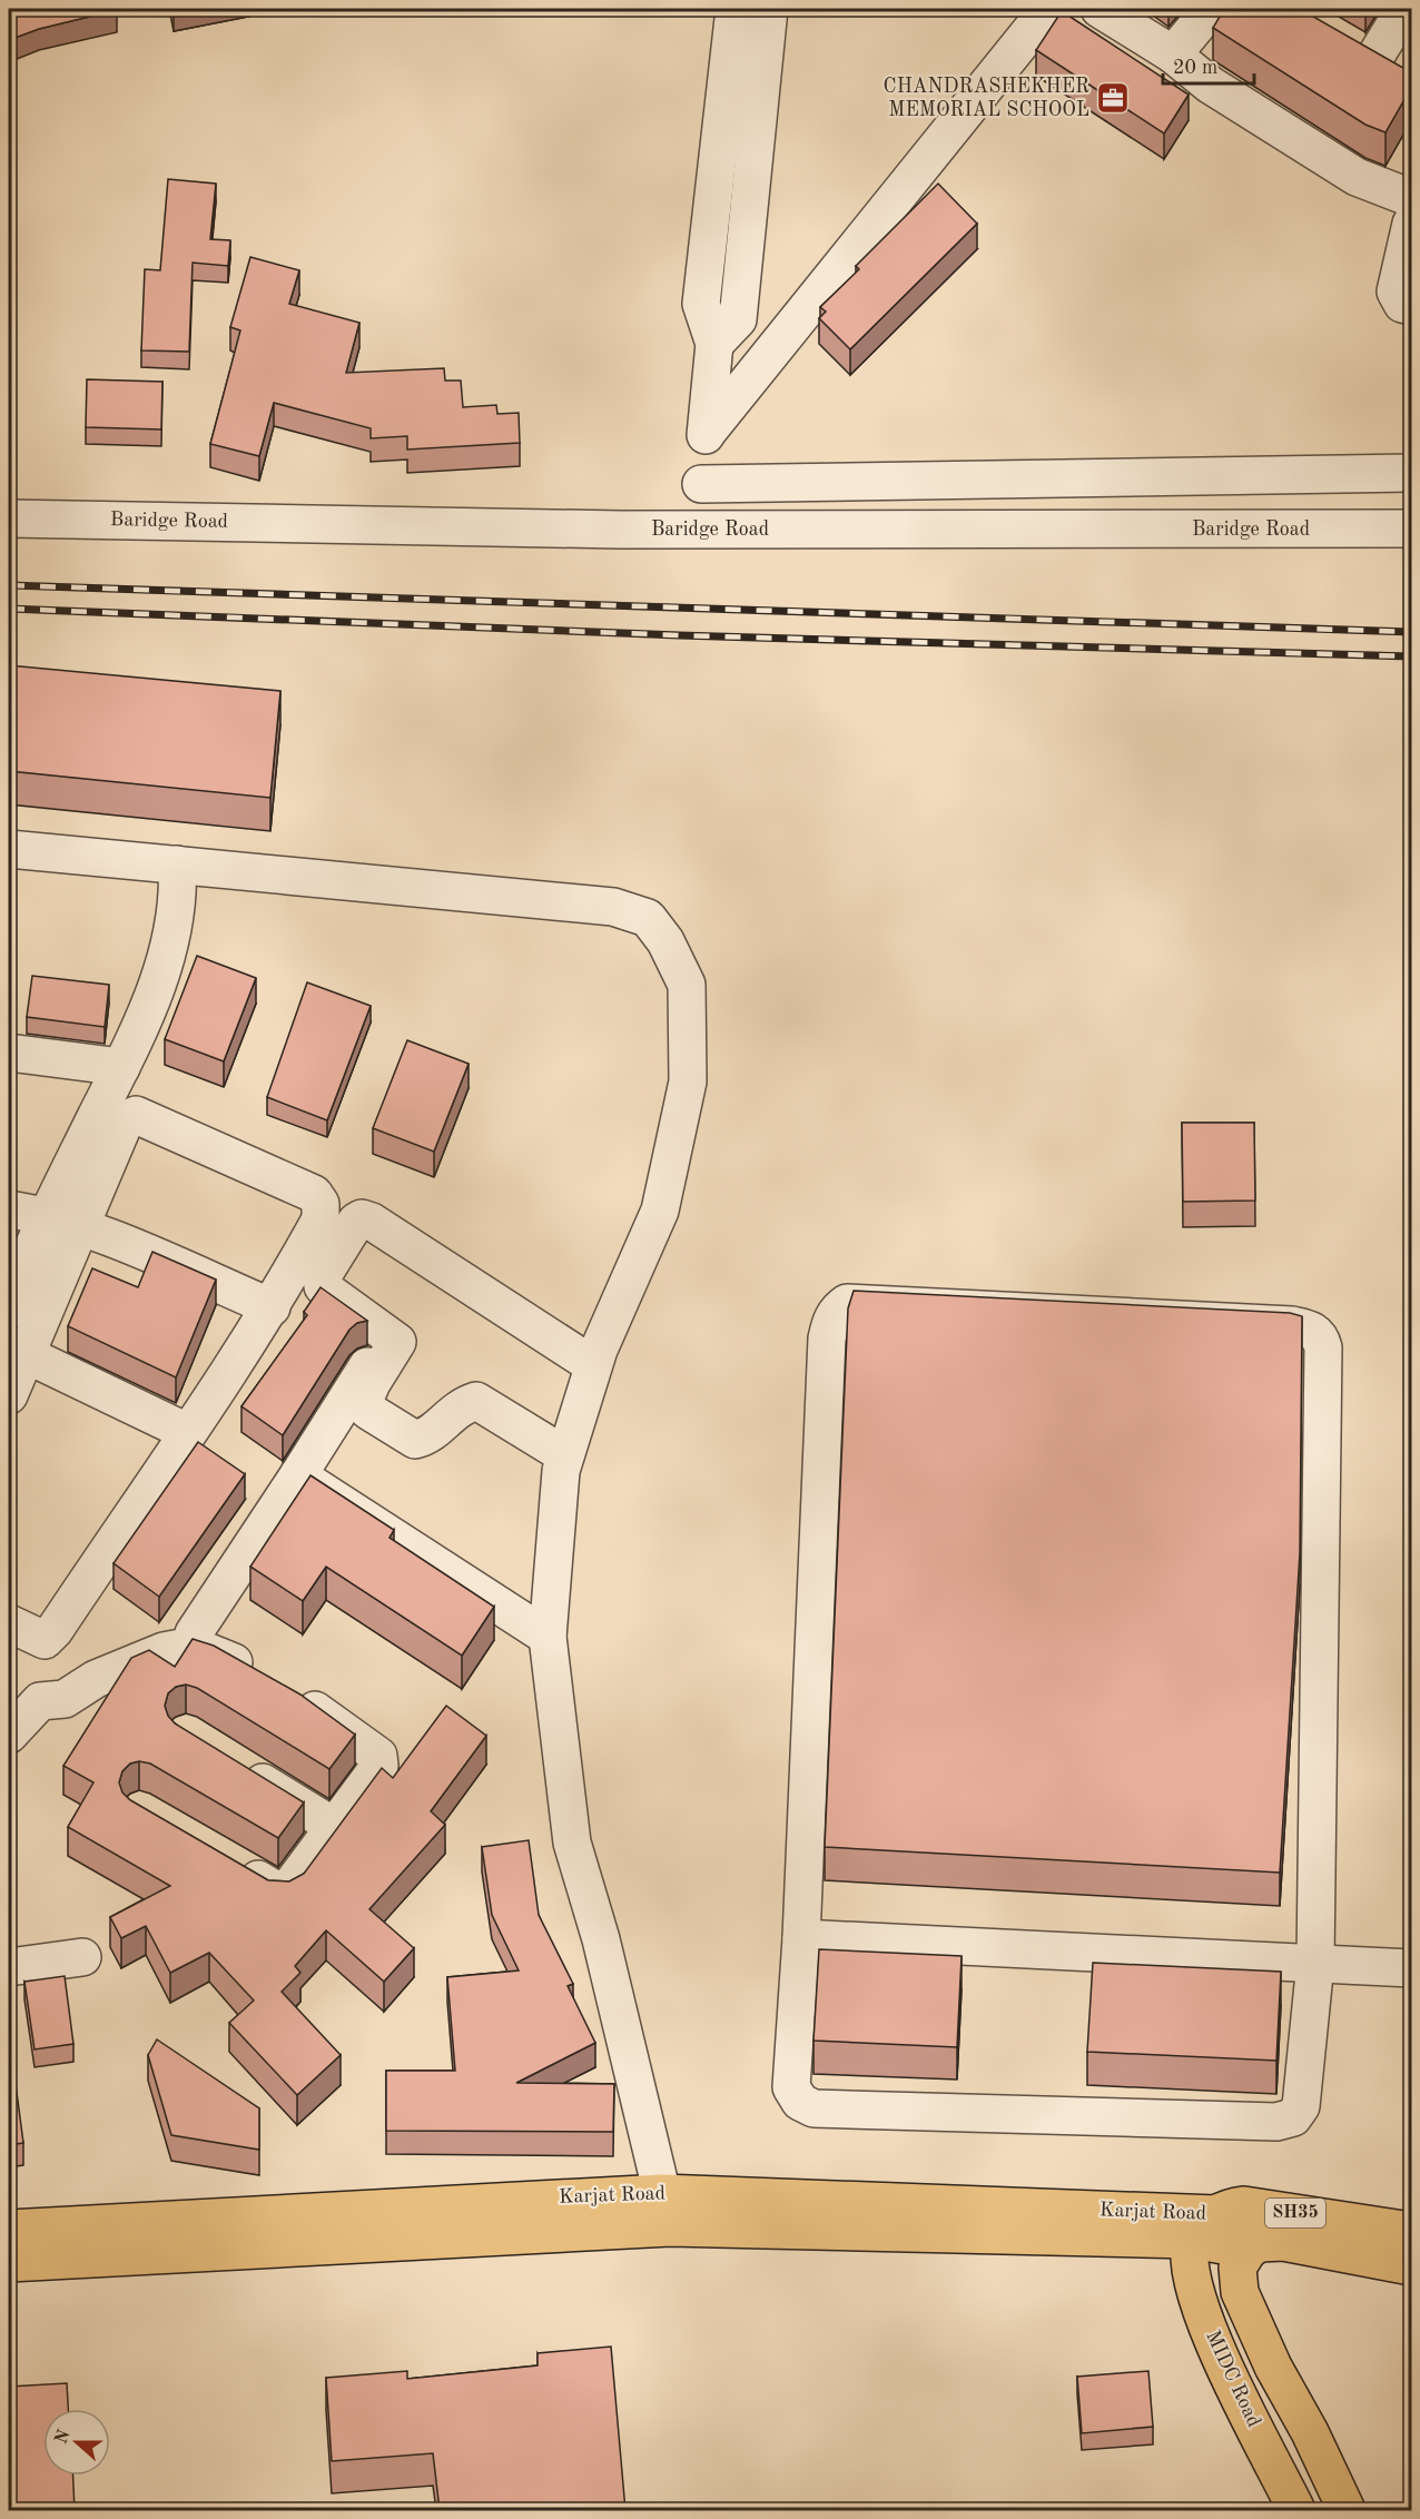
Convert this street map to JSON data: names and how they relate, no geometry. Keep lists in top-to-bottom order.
{
  "streets": {
    "main road": ["Karjat Road", "SH35", "MIDC Road"],
    "street": ["Baridge Road"]
  },
  "crossings": [
    ["Karjat Road", "MIDC Road"]
  ],
  "places": {
    "office": ["CHANDRASHEKHER MEMORIAL SCHOOL"]
  },
  "scale_bar": "20 m",
  "north": "left"
}
